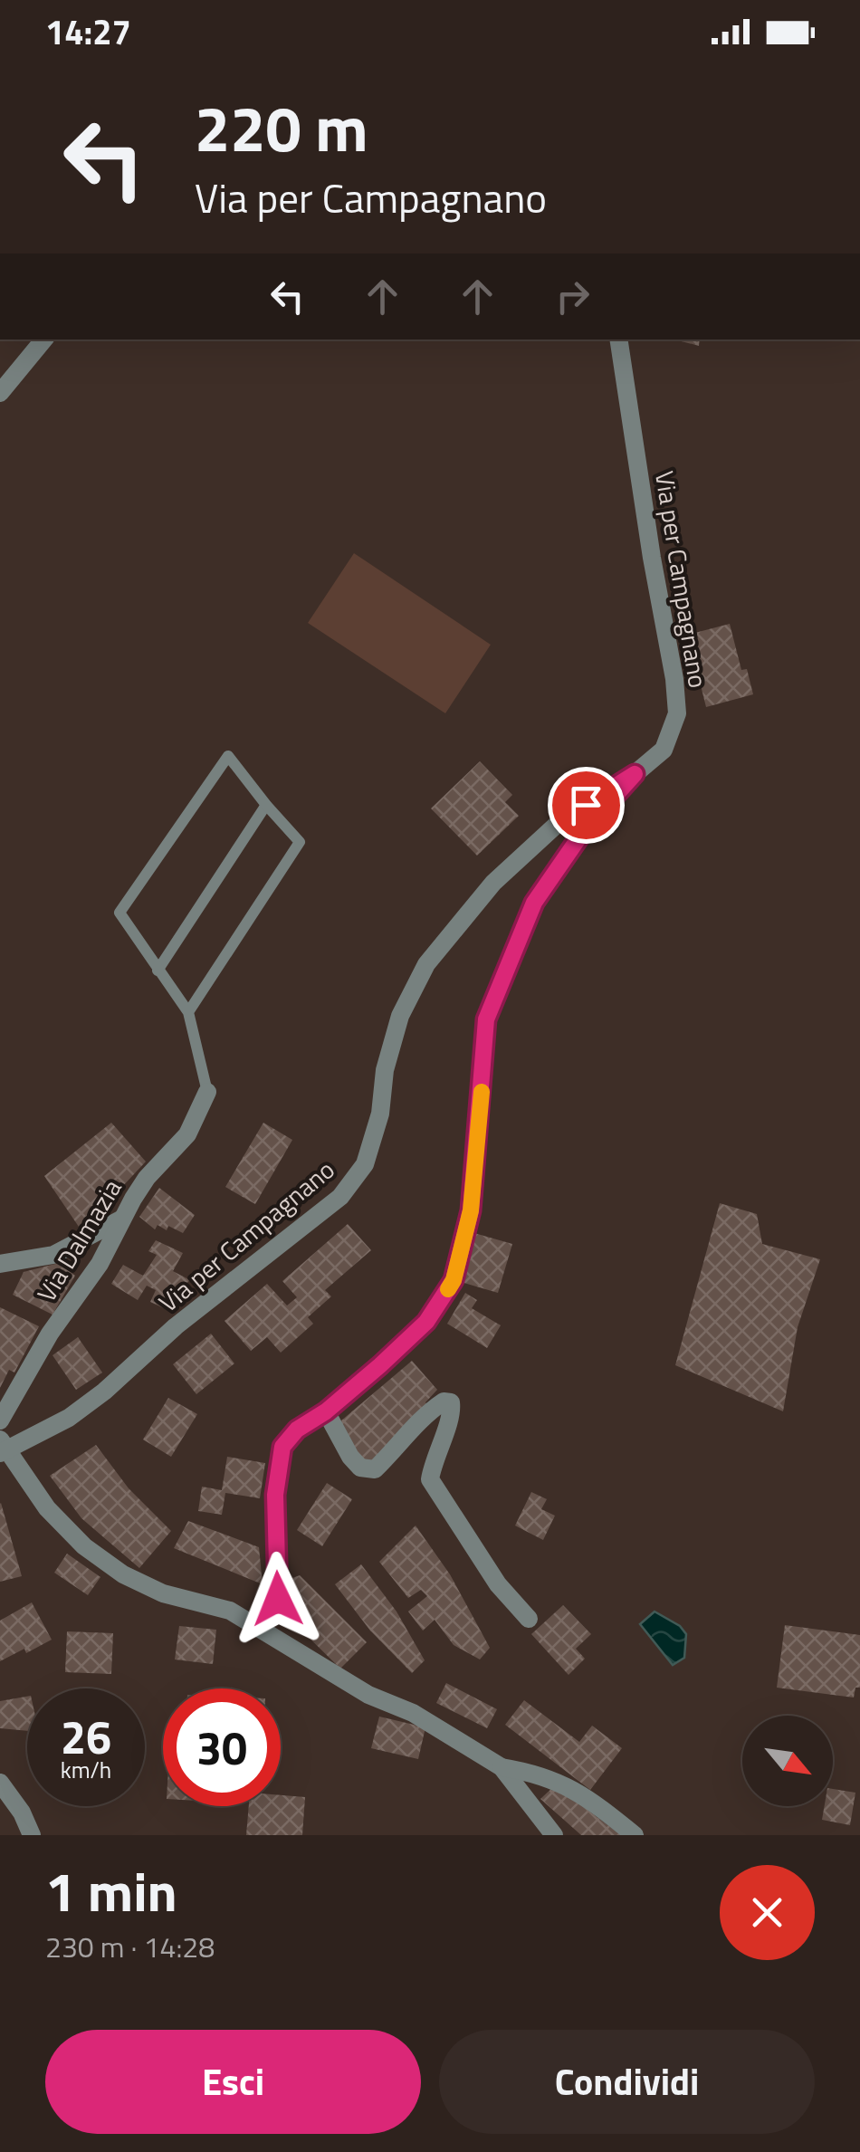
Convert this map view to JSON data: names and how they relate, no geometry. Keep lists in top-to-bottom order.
{
  "streets": {
    "street": ["Via per Campagnano", "Via Dalmazia"]
  },
  "north": "bottom right",
  "page": {
    "status": "14:27",
    "turn": ["220 m", "Via per Campagnano"],
    "speed": "26 km/h",
    "limit": "30",
    "heading": ["1 min", "230 m · 14:28"],
    "buttons": ["Esci", "Condividi"]
  }
}
